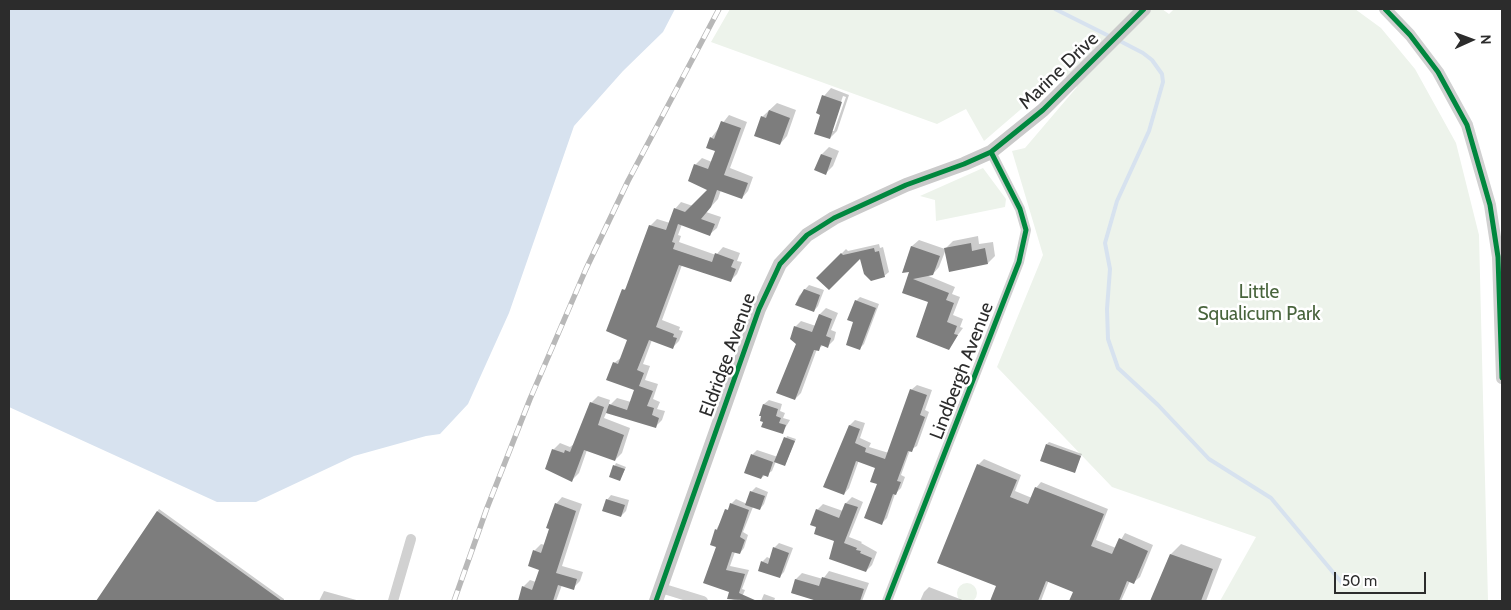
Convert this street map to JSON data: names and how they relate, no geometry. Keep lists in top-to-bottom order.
{
  "streets": {
    "main road": ["Marine Drive", "Eldridge Avenue"],
    "street": ["Lindbergh Avenue"]
  },
  "crossings": [
    ["Marine Drive", "Eldridge Avenue"],
    ["Marine Drive", "Lindbergh Avenue"],
    ["Eldridge Avenue", "Lindbergh Avenue"]
  ],
  "parks": ["Little Squalicum Park"],
  "scale_bar": "50 m",
  "north": "right"
}
